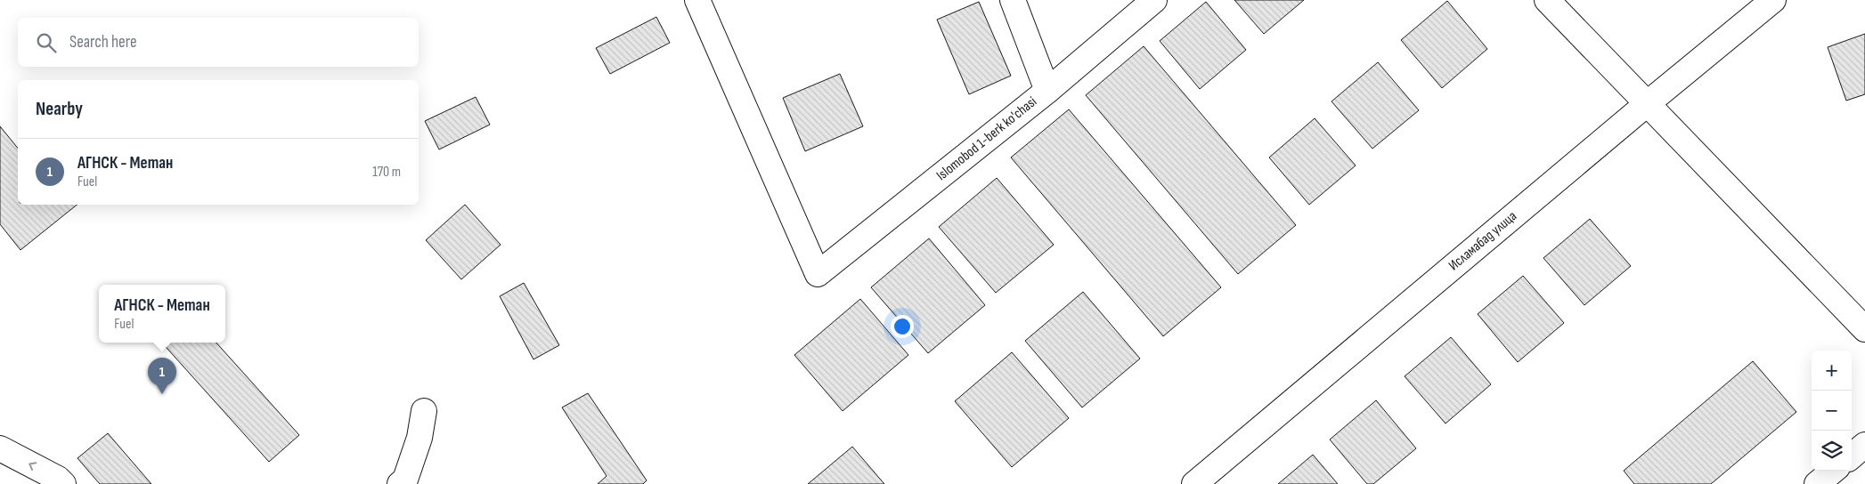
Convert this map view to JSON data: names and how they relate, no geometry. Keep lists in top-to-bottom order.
{
  "streets": {
    "street": ["Islomobod 1-berk ko'chasi", "Исламабад улица"]
  },
  "page": {
    "search": "Search here",
    "heading": "Nearby",
    "list": [
      {
        "mark": "1",
        "name": "АГНСК - Метан",
        "note": "Fuel",
        "value": "170 m"
      }
    ],
    "popup": ["АГНСК - Метан", "Fuel"],
    "map_buttons": ["+", "−"],
    "pins": "1"
  }
}
